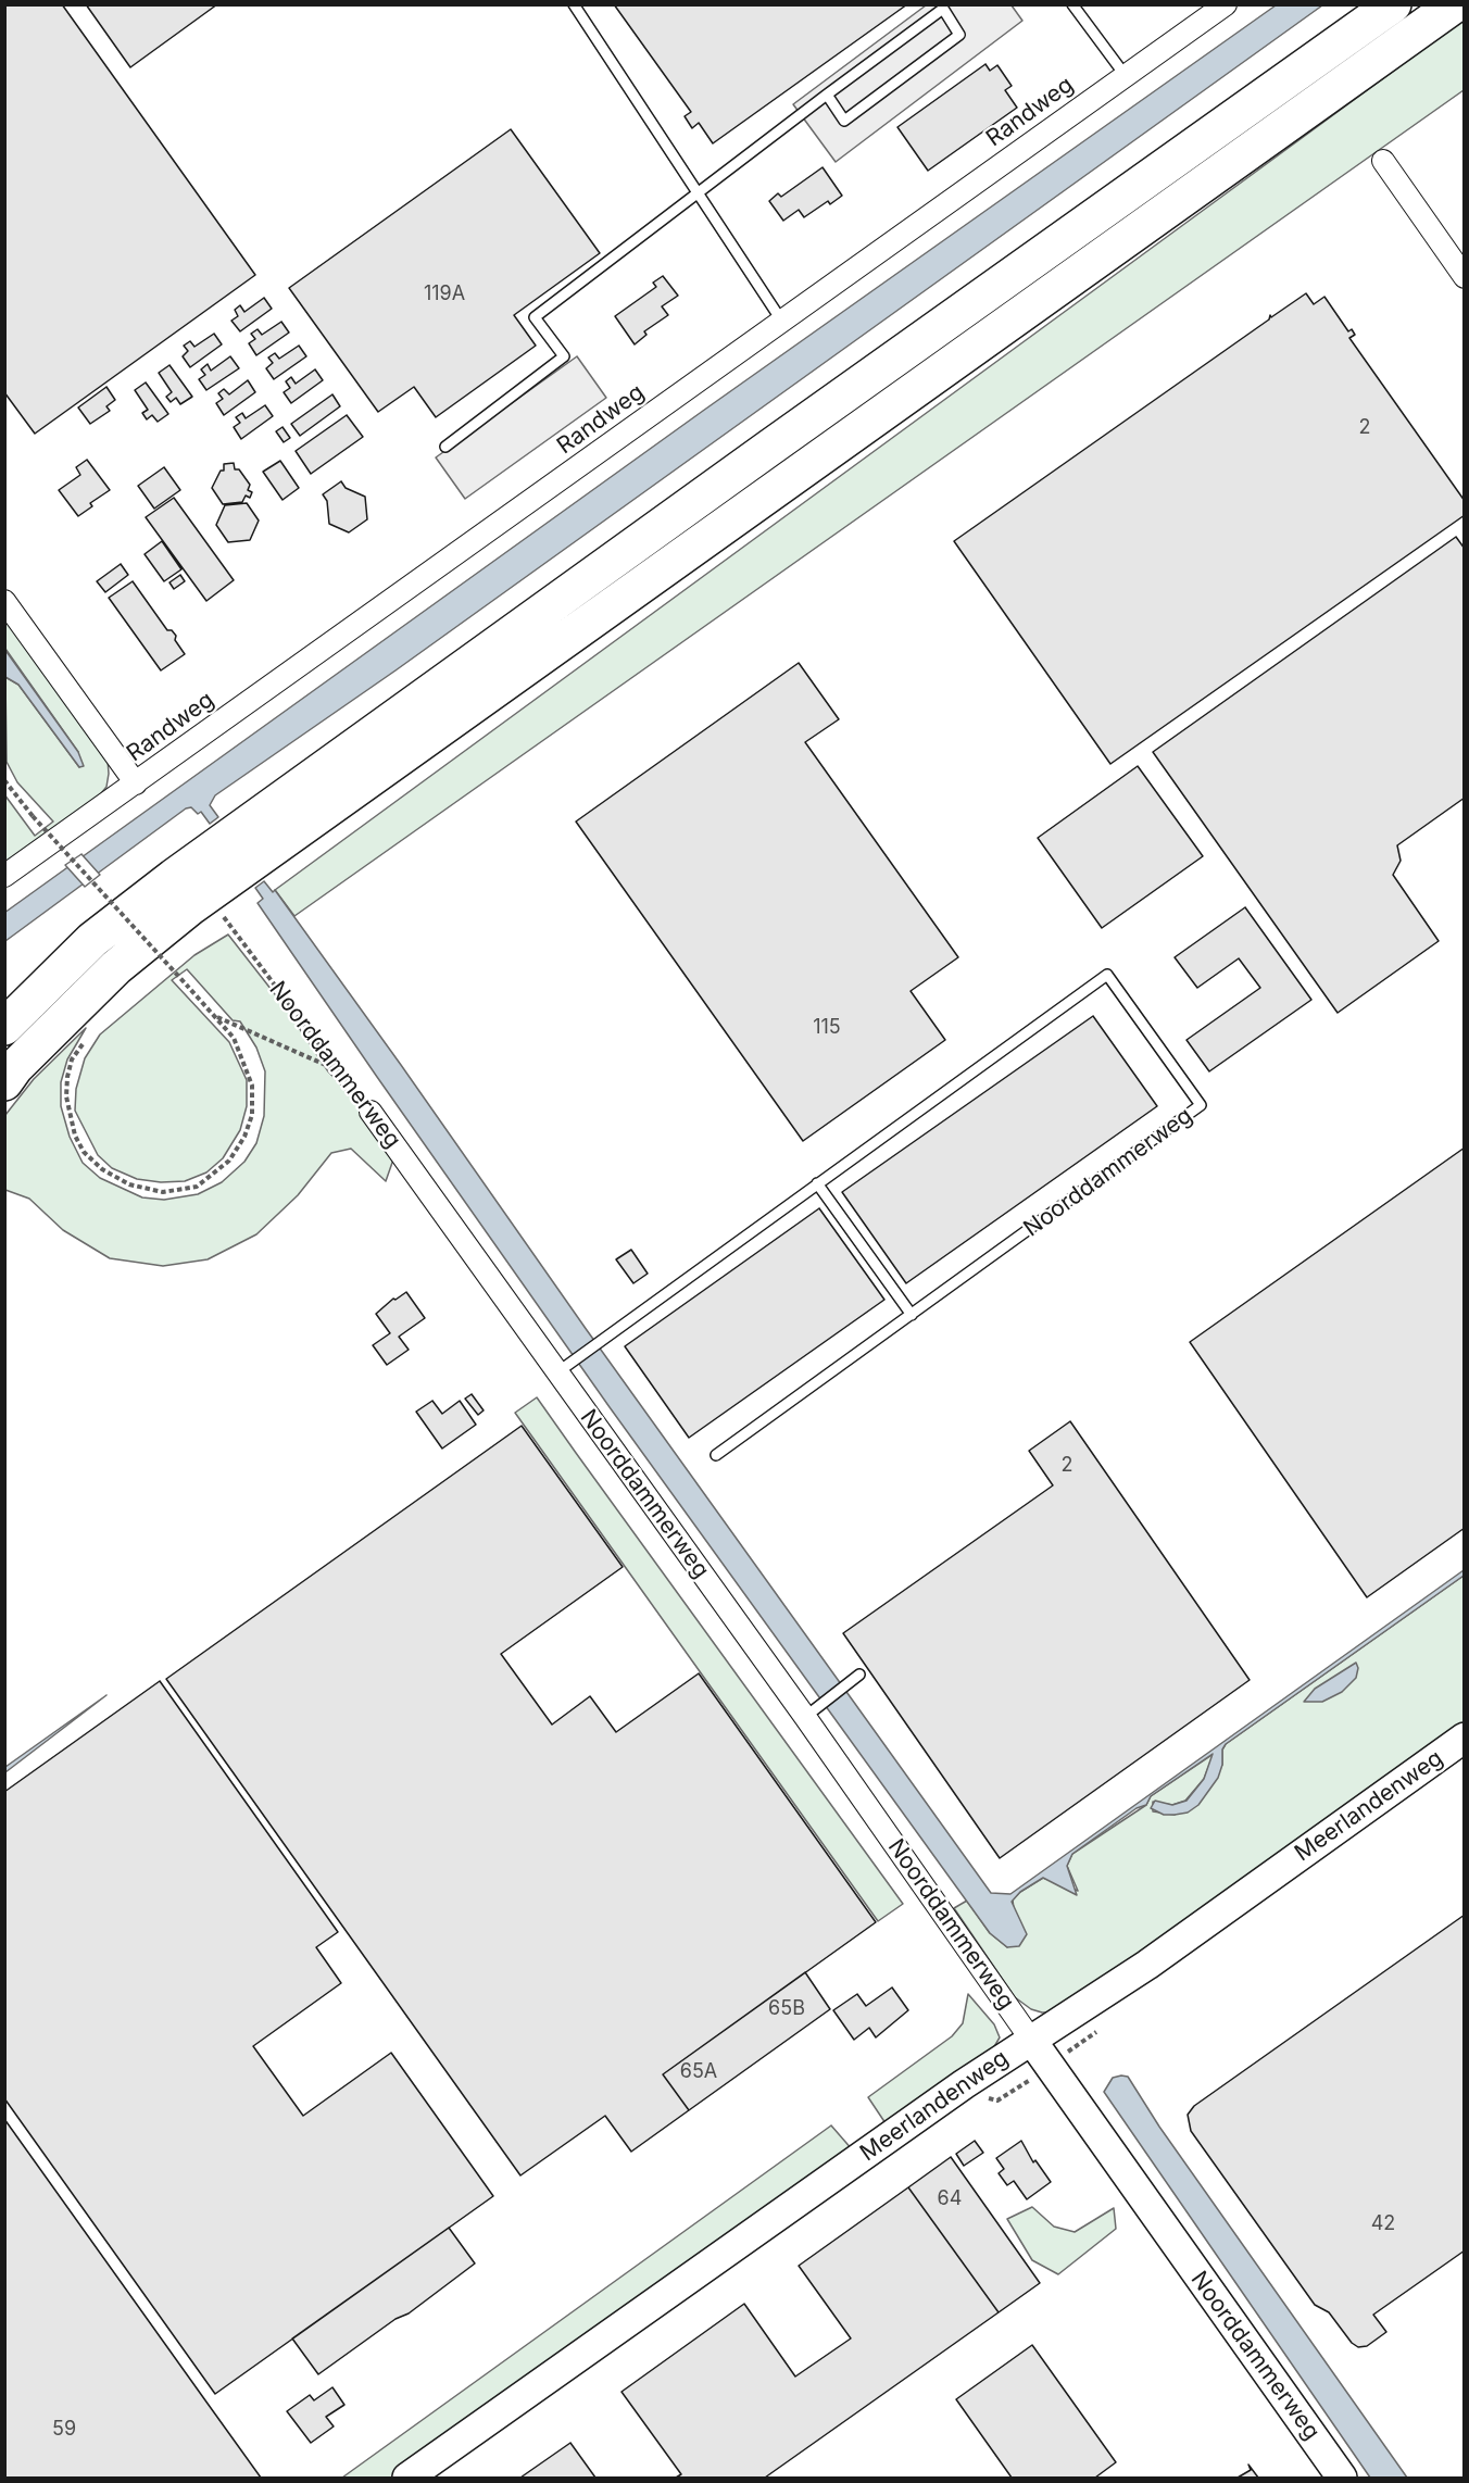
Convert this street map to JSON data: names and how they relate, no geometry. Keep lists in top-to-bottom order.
{
  "streets": {
    "street": ["Randweg", "Noorddammerweg", "Meerlandenweg"]
  },
  "crossings": [
    ["Noorddammerweg", "Meerlandenweg"]
  ],
  "house_numbers": [
    "119A",
    "2",
    "115",
    "2",
    "65B",
    "65A",
    "64",
    "42",
    "59"
  ]
}
